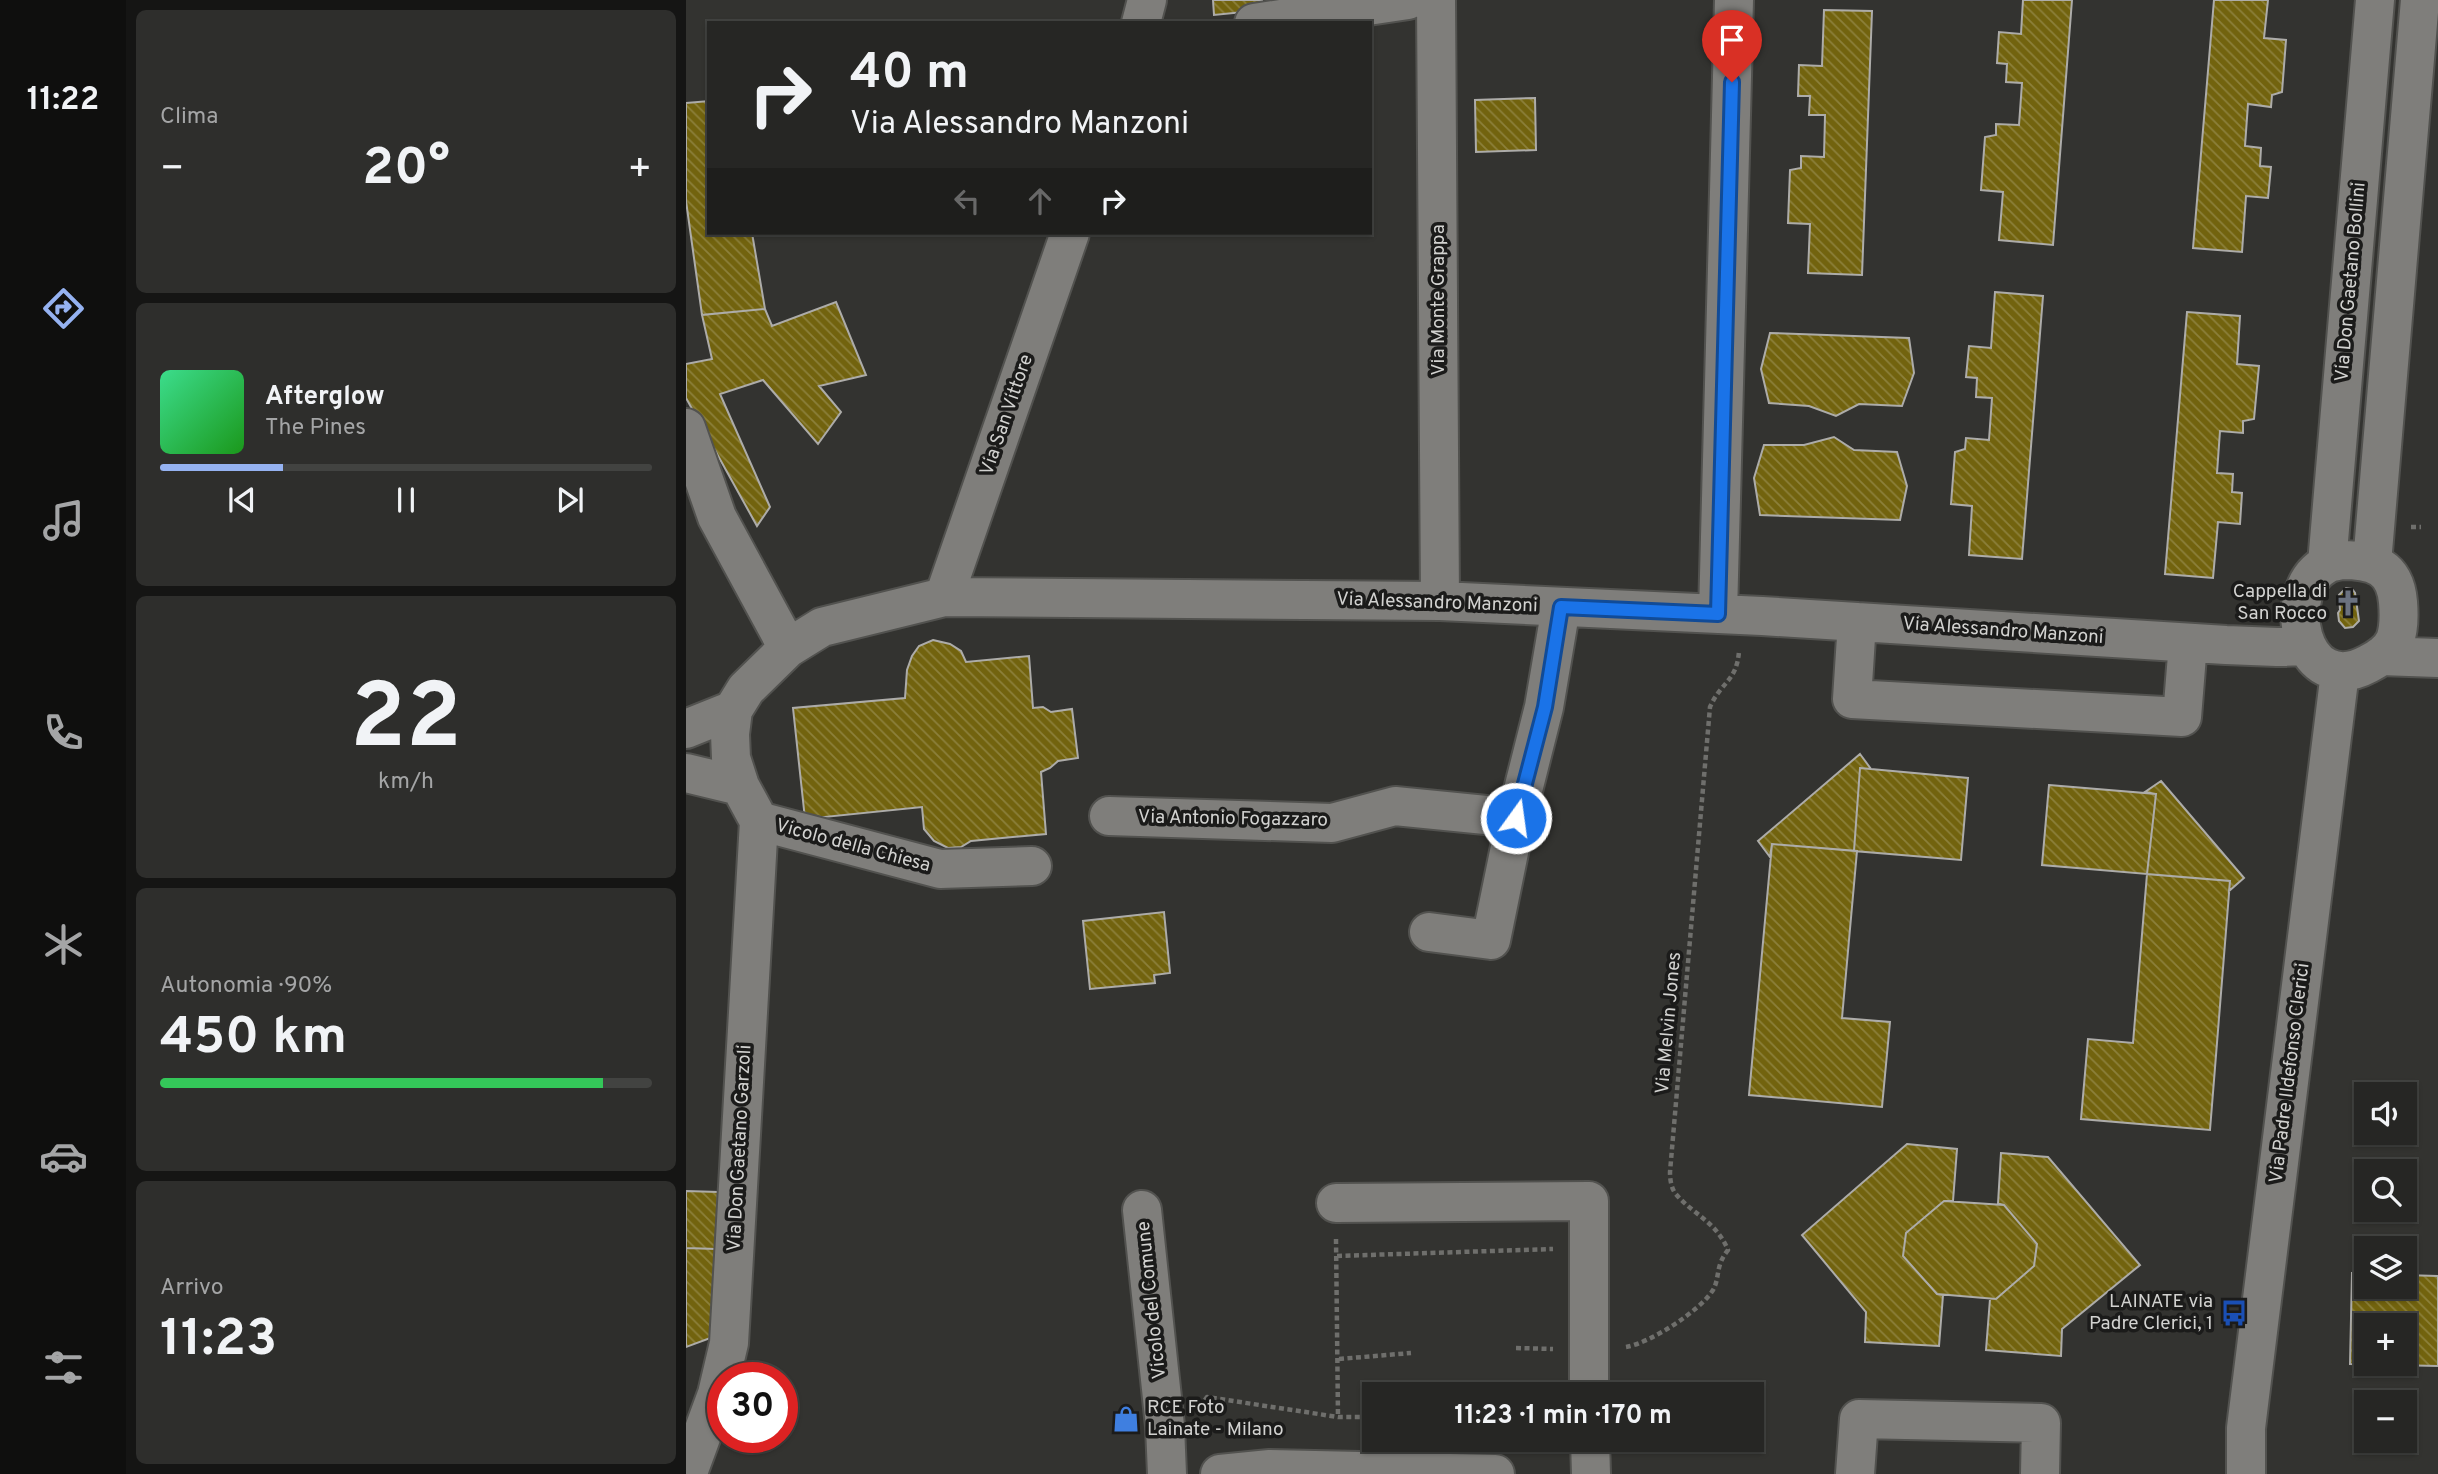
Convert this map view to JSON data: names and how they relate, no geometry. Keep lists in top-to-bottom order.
{
  "streets": {
    "street": [
      "Via Don Gaetano Bollini",
      "Via Monte Grappa",
      "Via San Vittore",
      "Via Alessandro Manzoni",
      "Via Antonio Fogazzaro",
      "Vicolo della Chiesa",
      "Via Padre Ildefonso Clerici",
      "Via Don Gaetano Garzoli",
      "Vicolo del Comune"
    ],
    "path": ["Via Melvin Jones"]
  },
  "crossings": [
    ["Via Don Gaetano Bollini", "Via Alessandro Manzoni"],
    ["Via Don Gaetano Bollini", "Via Padre Ildefonso Clerici"],
    ["Via Monte Grappa", "Via Alessandro Manzoni"],
    ["Via San Vittore", "Via Alessandro Manzoni"],
    ["Via Alessandro Manzoni", "Via Melvin Jones"],
    ["Via Alessandro Manzoni", "Via Padre Ildefonso Clerici"],
    ["Vicolo della Chiesa", "Via Don Gaetano Garzoli"]
  ],
  "places": {
    "church": ["Cappella di San Rocco"],
    "bus stop": ["LAINATE via Padre Clerici, 1"],
    "shop": ["RCE Foto Lainate - Milano"]
  },
  "page": {
    "tabs": "11:22",
    "tile": [
      "Clima",
      ["22", "km/h"],
      ["Autonomia · 90%", "450 km"],
      ["Arrivo", "11:23"]
    ],
    "turn": ["40 m", "Via Alessandro Manzoni"],
    "heat": ["−", "20°", "+"],
    "song": ["Afterglow", "The Pines"],
    "map_buttons": ["+", "−"],
    "limit": "30",
    "trip": "11:23 · 1 min · 170 m"
  }
}
